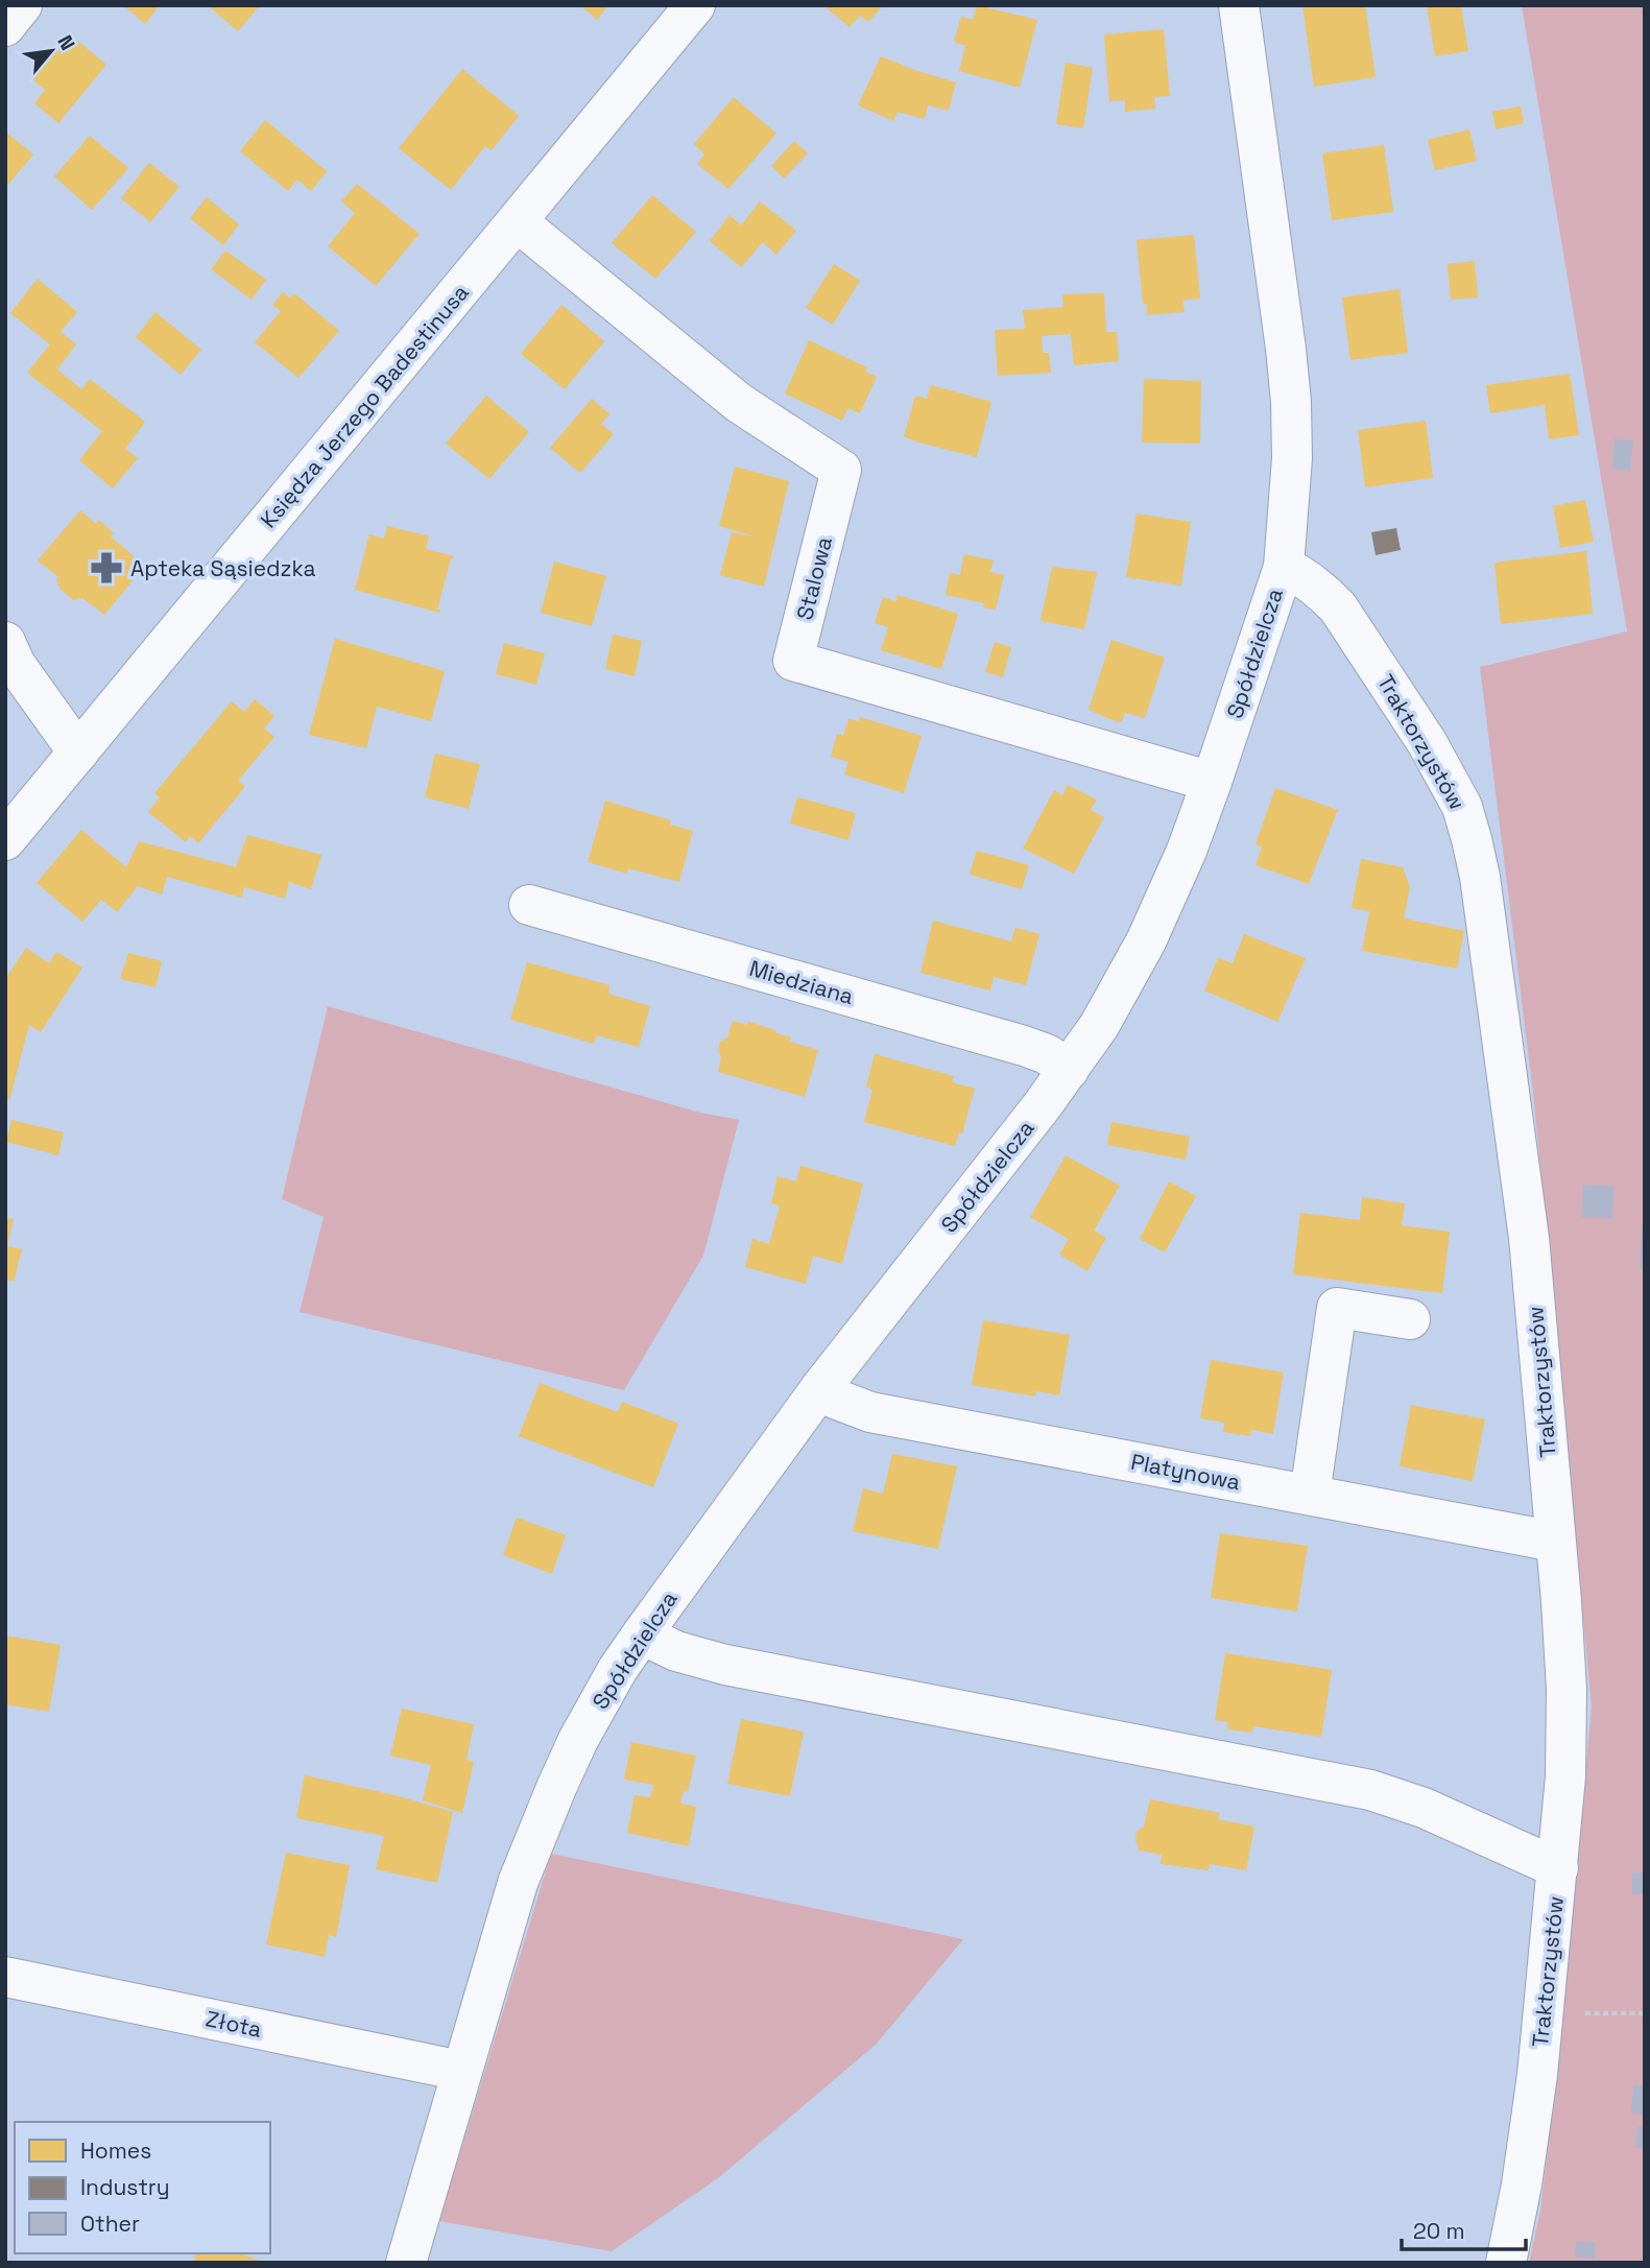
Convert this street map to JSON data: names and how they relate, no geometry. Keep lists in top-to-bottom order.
{
  "streets": {
    "street": [
      "Księdza Jerzego Badestinusa",
      "Stalowa",
      "Spółdzielcza",
      "Traktorzystów",
      "Miedziana",
      "Platynowa",
      "Złota"
    ]
  },
  "crossings": [
    ["Księdza Jerzego Badestinusa", "Stalowa"],
    ["Stalowa", "Spółdzielcza"],
    ["Spółdzielcza", "Traktorzystów"],
    ["Spółdzielcza", "Miedziana"],
    ["Spółdzielcza", "Platynowa"],
    ["Spółdzielcza", "Złota"],
    ["Traktorzystów", "Platynowa"]
  ],
  "places": {
    "pharmacy": ["Apteka Sąsiedzka"]
  },
  "legend": ["Homes", "Industry", "Other"],
  "scale_bar": "20 m",
  "north": "top right"
}
